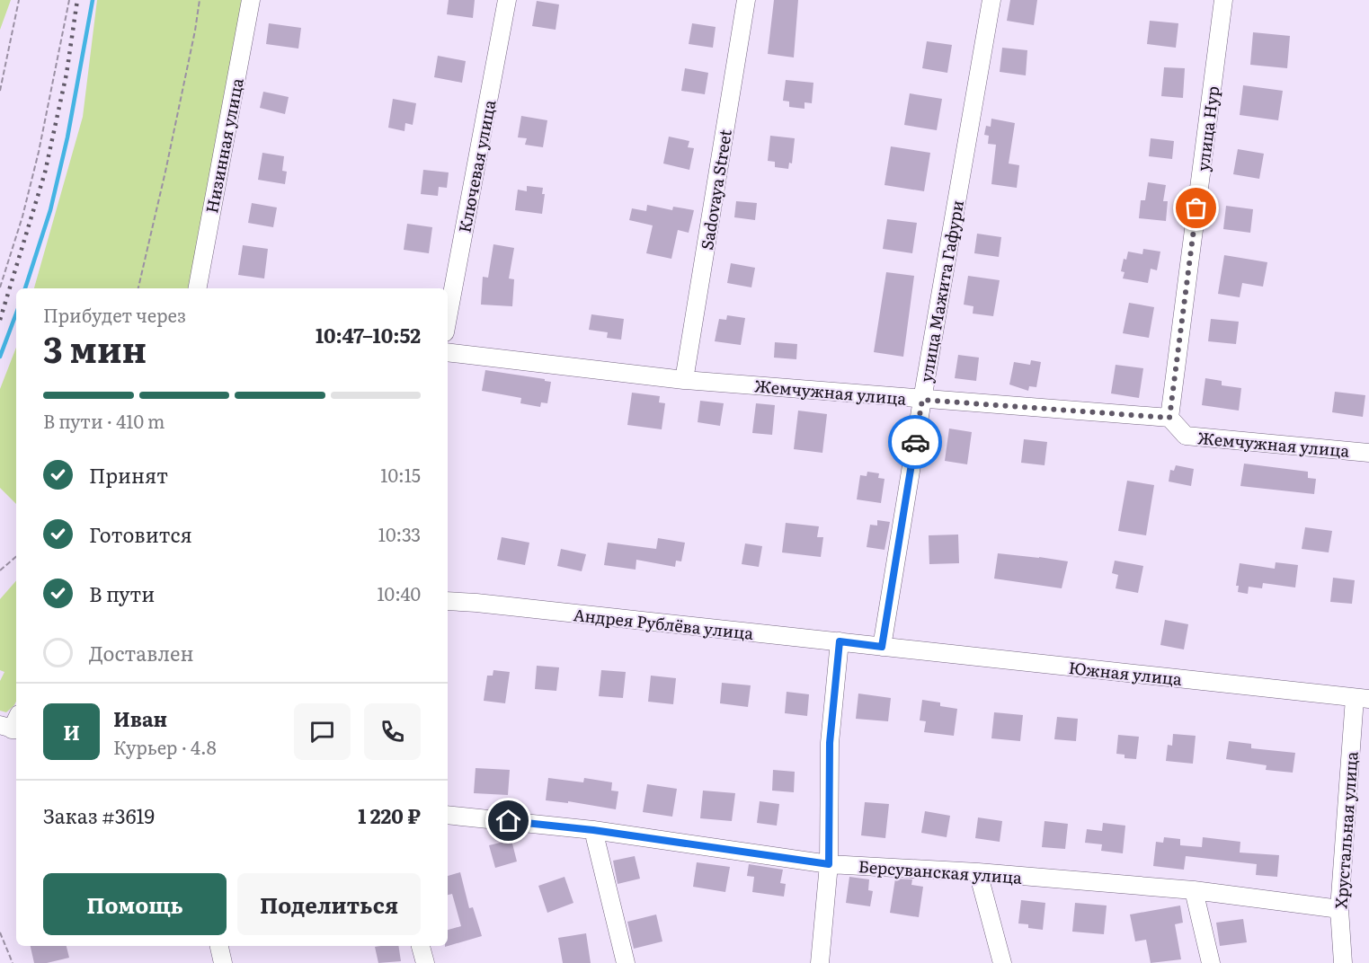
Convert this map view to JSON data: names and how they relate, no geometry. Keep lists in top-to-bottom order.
{
  "streets": {
    "street": [
      "улица Нур",
      "Низинная улица",
      "Ключевая улица",
      "Sadovaya Street",
      "улица Мажита Гафури",
      "Жемчужная улица",
      "Андрея Рублёва улица",
      "Южная улица",
      "Хрустальная улица",
      "Берсуванская улица"
    ]
  },
  "crossings": [
    ["улица Нур", "Жемчужная улица"],
    ["Sadovaya Street", "Жемчужная улица"],
    ["улица Мажита Гафури", "Жемчужная улица"],
    ["улица Мажита Гафури", "Андрея Рублёва улица"],
    ["улица Мажита Гафури", "Южная улица"],
    ["Андрея Рублёва улица", "Южная улица"],
    ["Южная улица", "Хрустальная улица"],
    ["Хрустальная улица", "Берсуванская улица"]
  ],
  "page": {
    "heading": ["3 мин", "Прибудет через", "10:47–10:52"],
    "panel": [
      "Иван",
      "Курьер · 4.8",
      "Заказ #3619",
      "1 220 ₽"
    ],
    "bar": "В пути · 410 m",
    "list": [
      ["Принят", "10:15"],
      ["Готовится", "10:33"],
      ["В пути", "10:40"],
      "Доставлен"
    ],
    "round": "И",
    "buttons": ["Помощь", "Поделиться"]
  }
}
